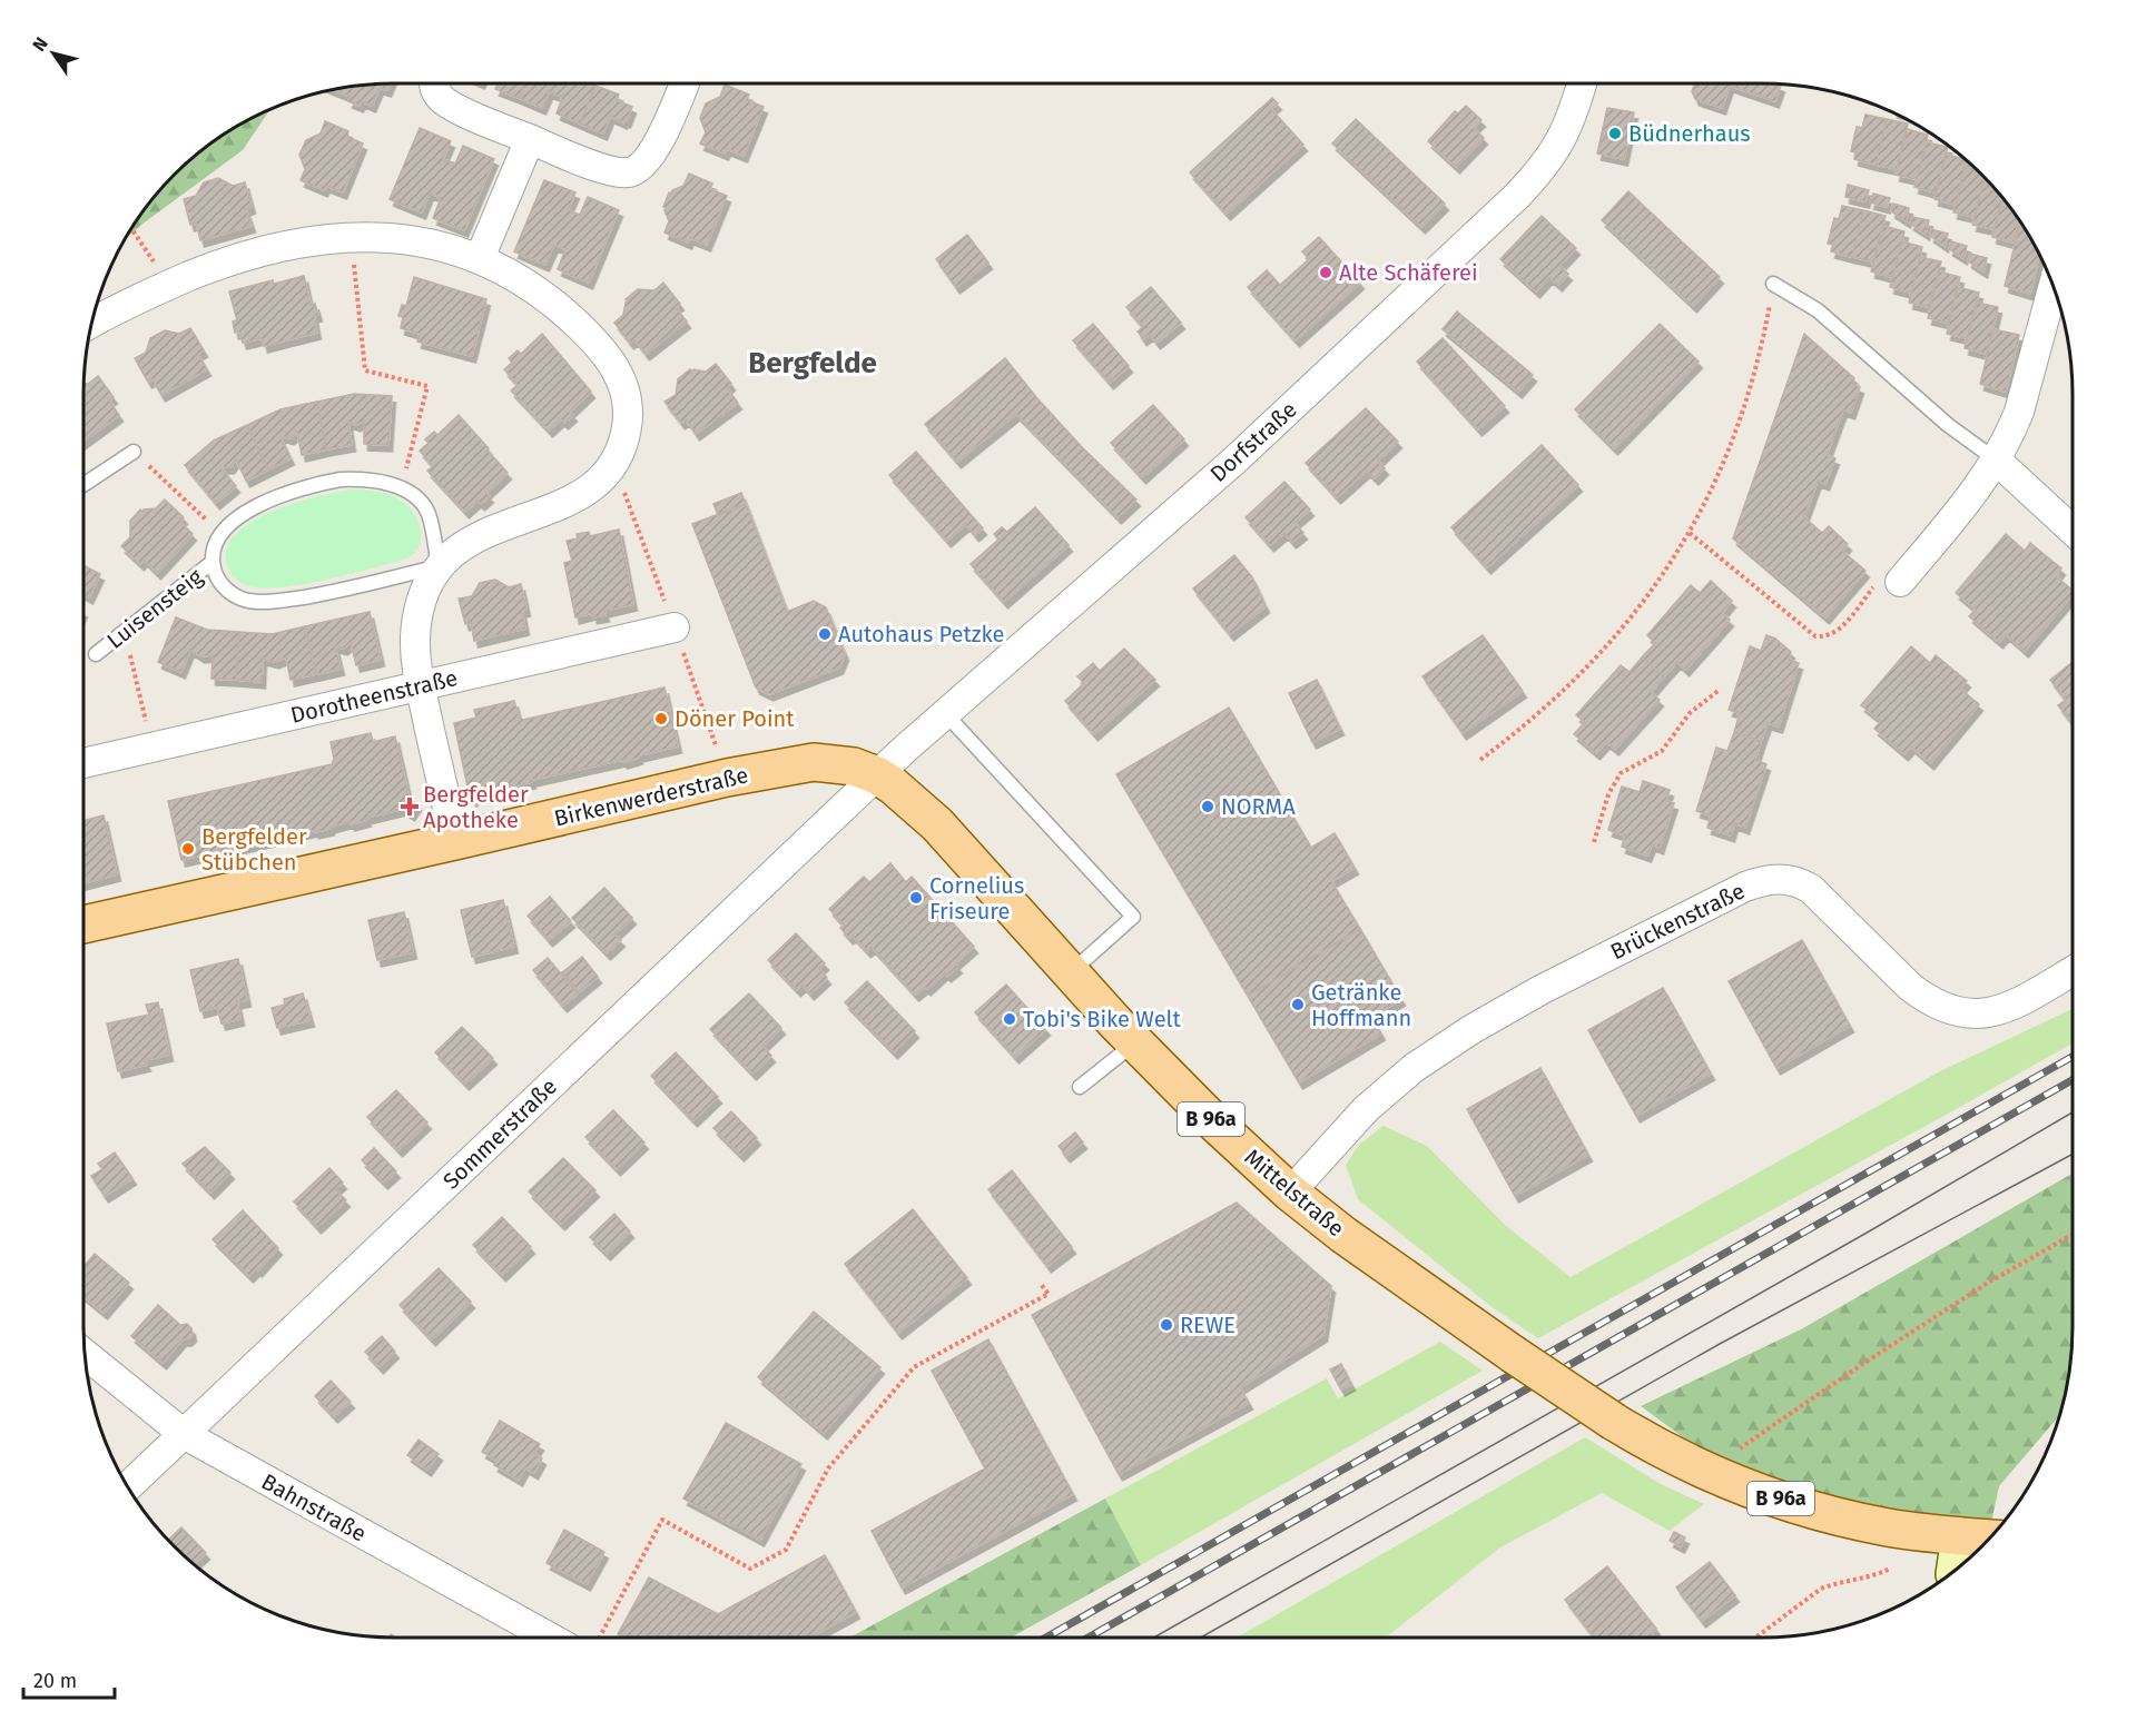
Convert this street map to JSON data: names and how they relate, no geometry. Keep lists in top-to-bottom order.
{
  "streets": {
    "main road": ["Birkenwerderstraße", "B 96a", "Mittelstraße"],
    "street": [
      "Dorfstraße",
      "Dorotheenstraße",
      "Brückenstraße",
      "Sommerstraße",
      "Bahnstraße"
    ],
    "lane": ["Luisensteig"]
  },
  "crossings": [
    ["Dorfstraße", "Birkenwerderstraße"],
    ["Dorfstraße", "Sommerstraße"],
    ["Dorfstraße", "Mittelstraße"],
    ["Birkenwerderstraße", "Sommerstraße"],
    ["Birkenwerderstraße", "Mittelstraße"],
    ["Brückenstraße", "Mittelstraße"],
    ["B 96a", "Mittelstraße"],
    ["Sommerstraße", "Mittelstraße"],
    ["Sommerstraße", "Bahnstraße"]
  ],
  "districts": ["Bergfelde"],
  "places": {
    "other": [
      "Büdnerhaus",
      "Alte Schäferei",
      "Autohaus Petzke",
      "Döner Point",
      "NORMA",
      "Bergfelder Stübchen",
      "Cornelius Friseure",
      "Getränke Hoffmann",
      "Tobi's Bike Welt",
      "REWE"
    ],
    "health": ["Bergfelder Apotheke"]
  },
  "scale_bar": "20 m",
  "north": "top left"
}
